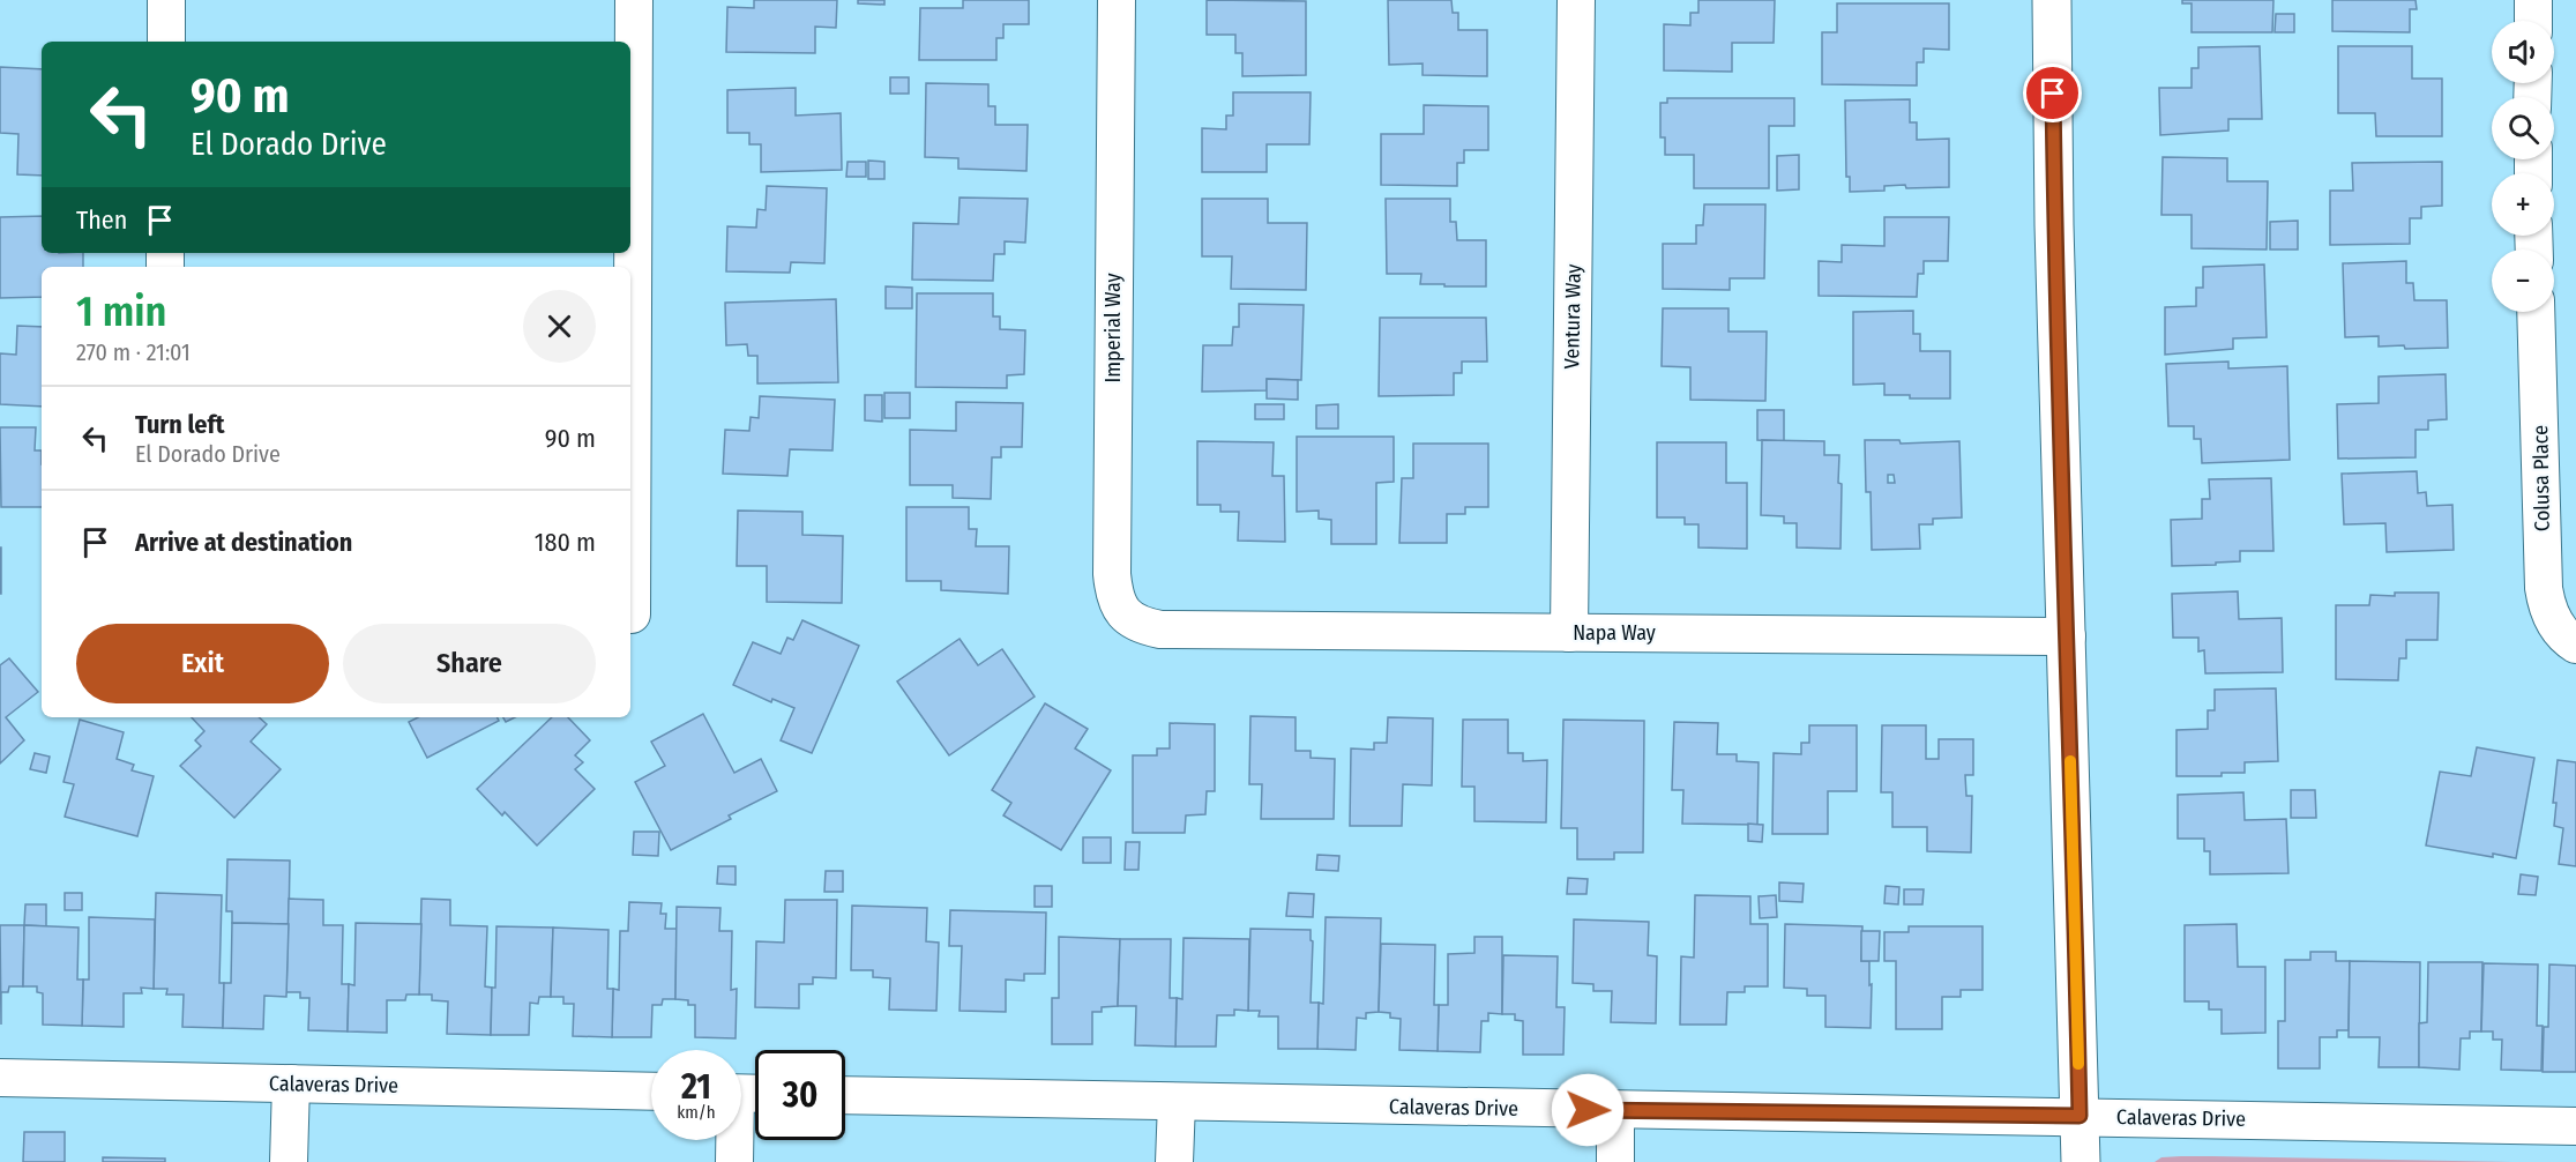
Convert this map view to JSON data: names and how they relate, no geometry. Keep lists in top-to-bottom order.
{
  "streets": {
    "street": [
      "Ventura Way",
      "Imperial Way",
      "Colusa Place",
      "Napa Way",
      "Calaveras Drive"
    ]
  },
  "crossings": [
    ["Ventura Way", "Napa Way"],
    ["Imperial Way", "Napa Way"]
  ],
  "page": {
    "map_buttons": ["+", "−"],
    "turn": ["90 m", "El Dorado Drive"],
    "then": "Then",
    "heading": ["1 min", "270 m · 21:01"],
    "list": [
      {
        "name": "Turn left",
        "note": "El Dorado Drive",
        "value": "90 m"
      },
      {
        "name": "Arrive at destination",
        "value": "180 m"
      }
    ],
    "buttons": ["Exit", "Share"],
    "speed": "21 km/h",
    "limit": "30"
  }
}
